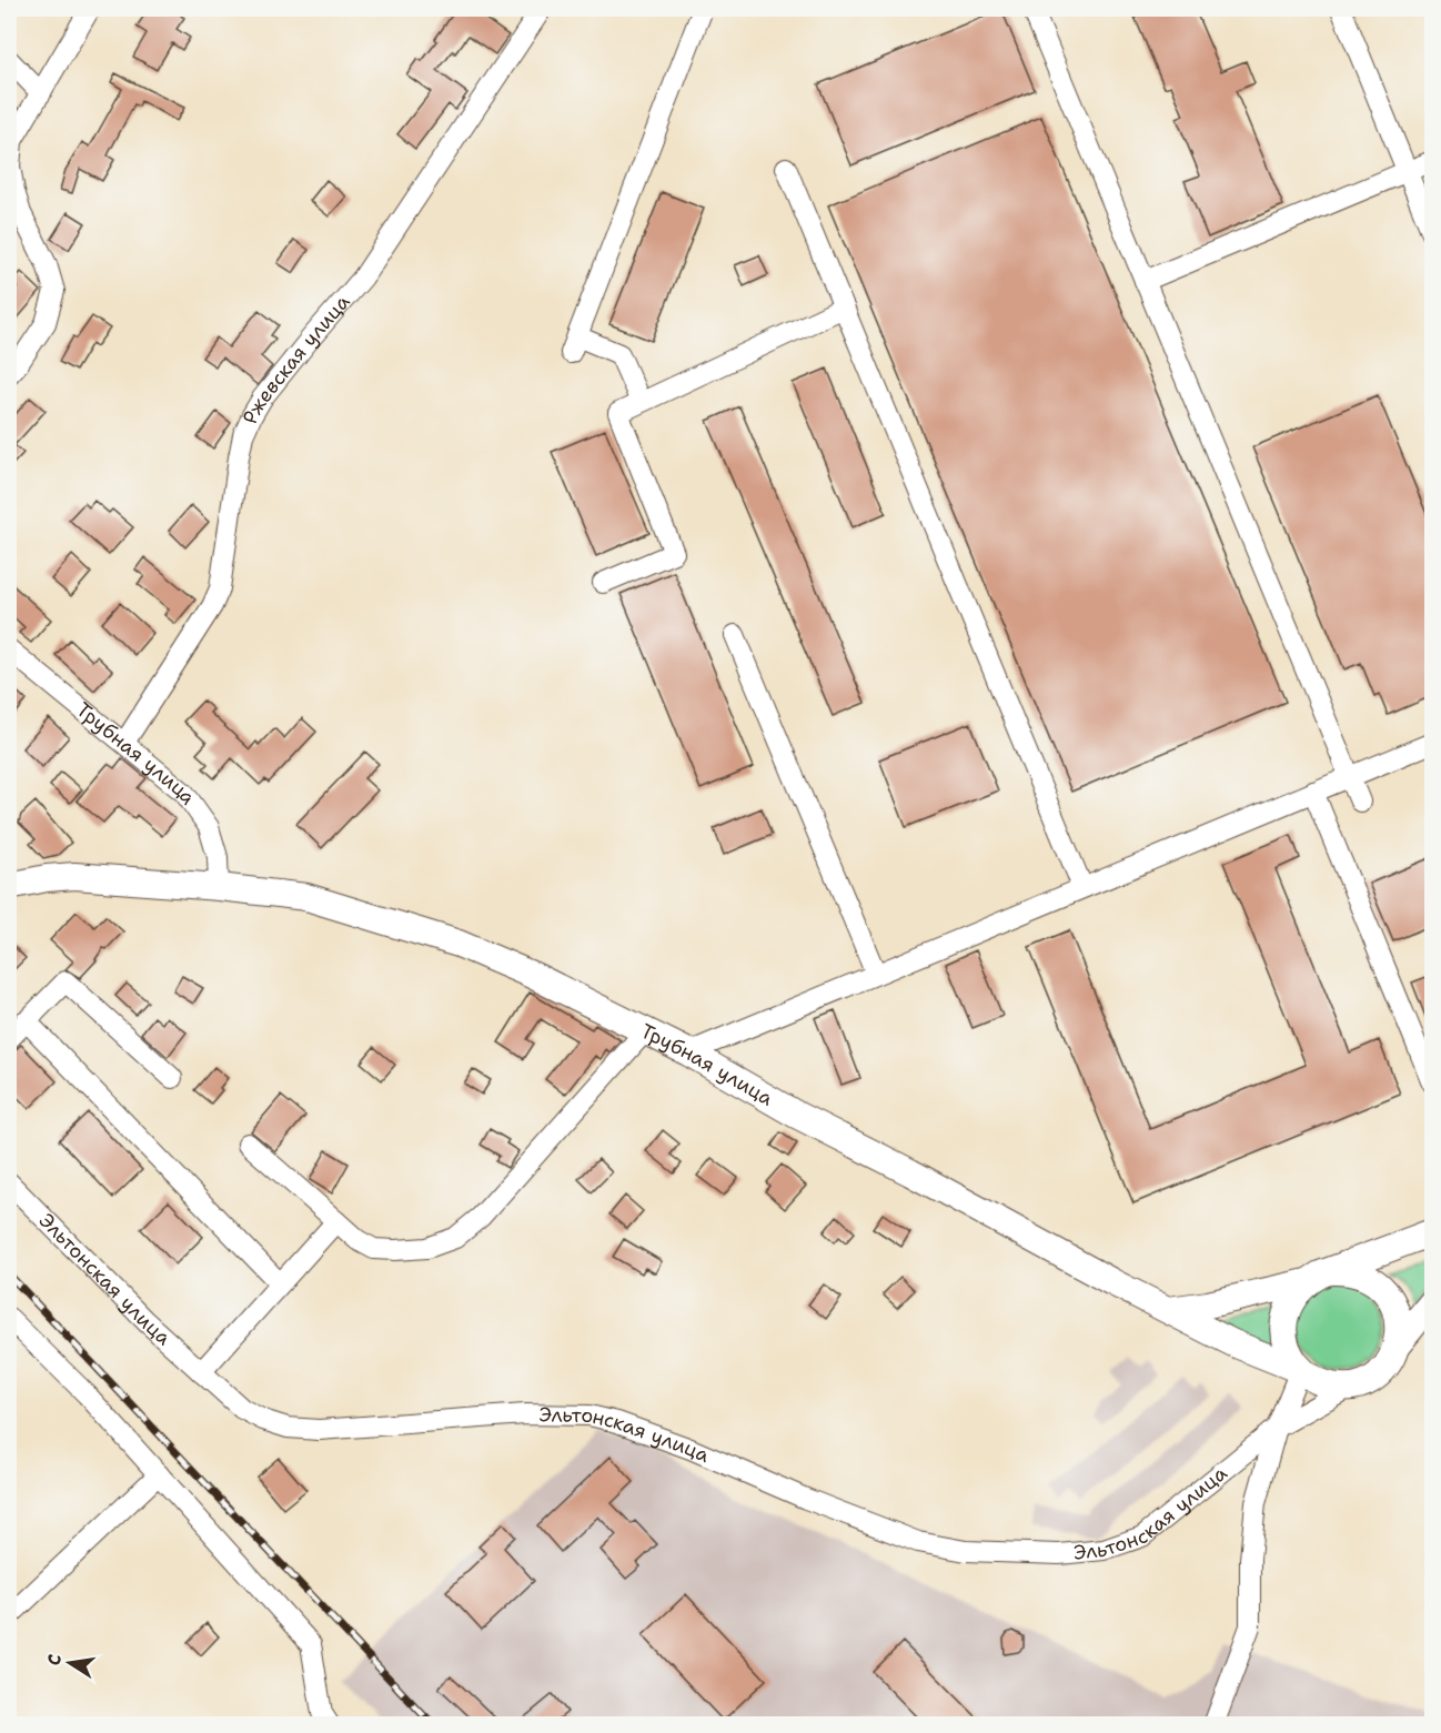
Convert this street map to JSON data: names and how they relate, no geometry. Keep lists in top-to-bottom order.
{
  "streets": {
    "main road": ["Трубная улица"],
    "street": ["Ржевская улица", "Эльтонская улица"]
  },
  "crossings": [
    ["Ржевская улица", "Трубная улица"],
    ["Трубная улица", "Эльтонская улица"]
  ],
  "north": "left"
}
